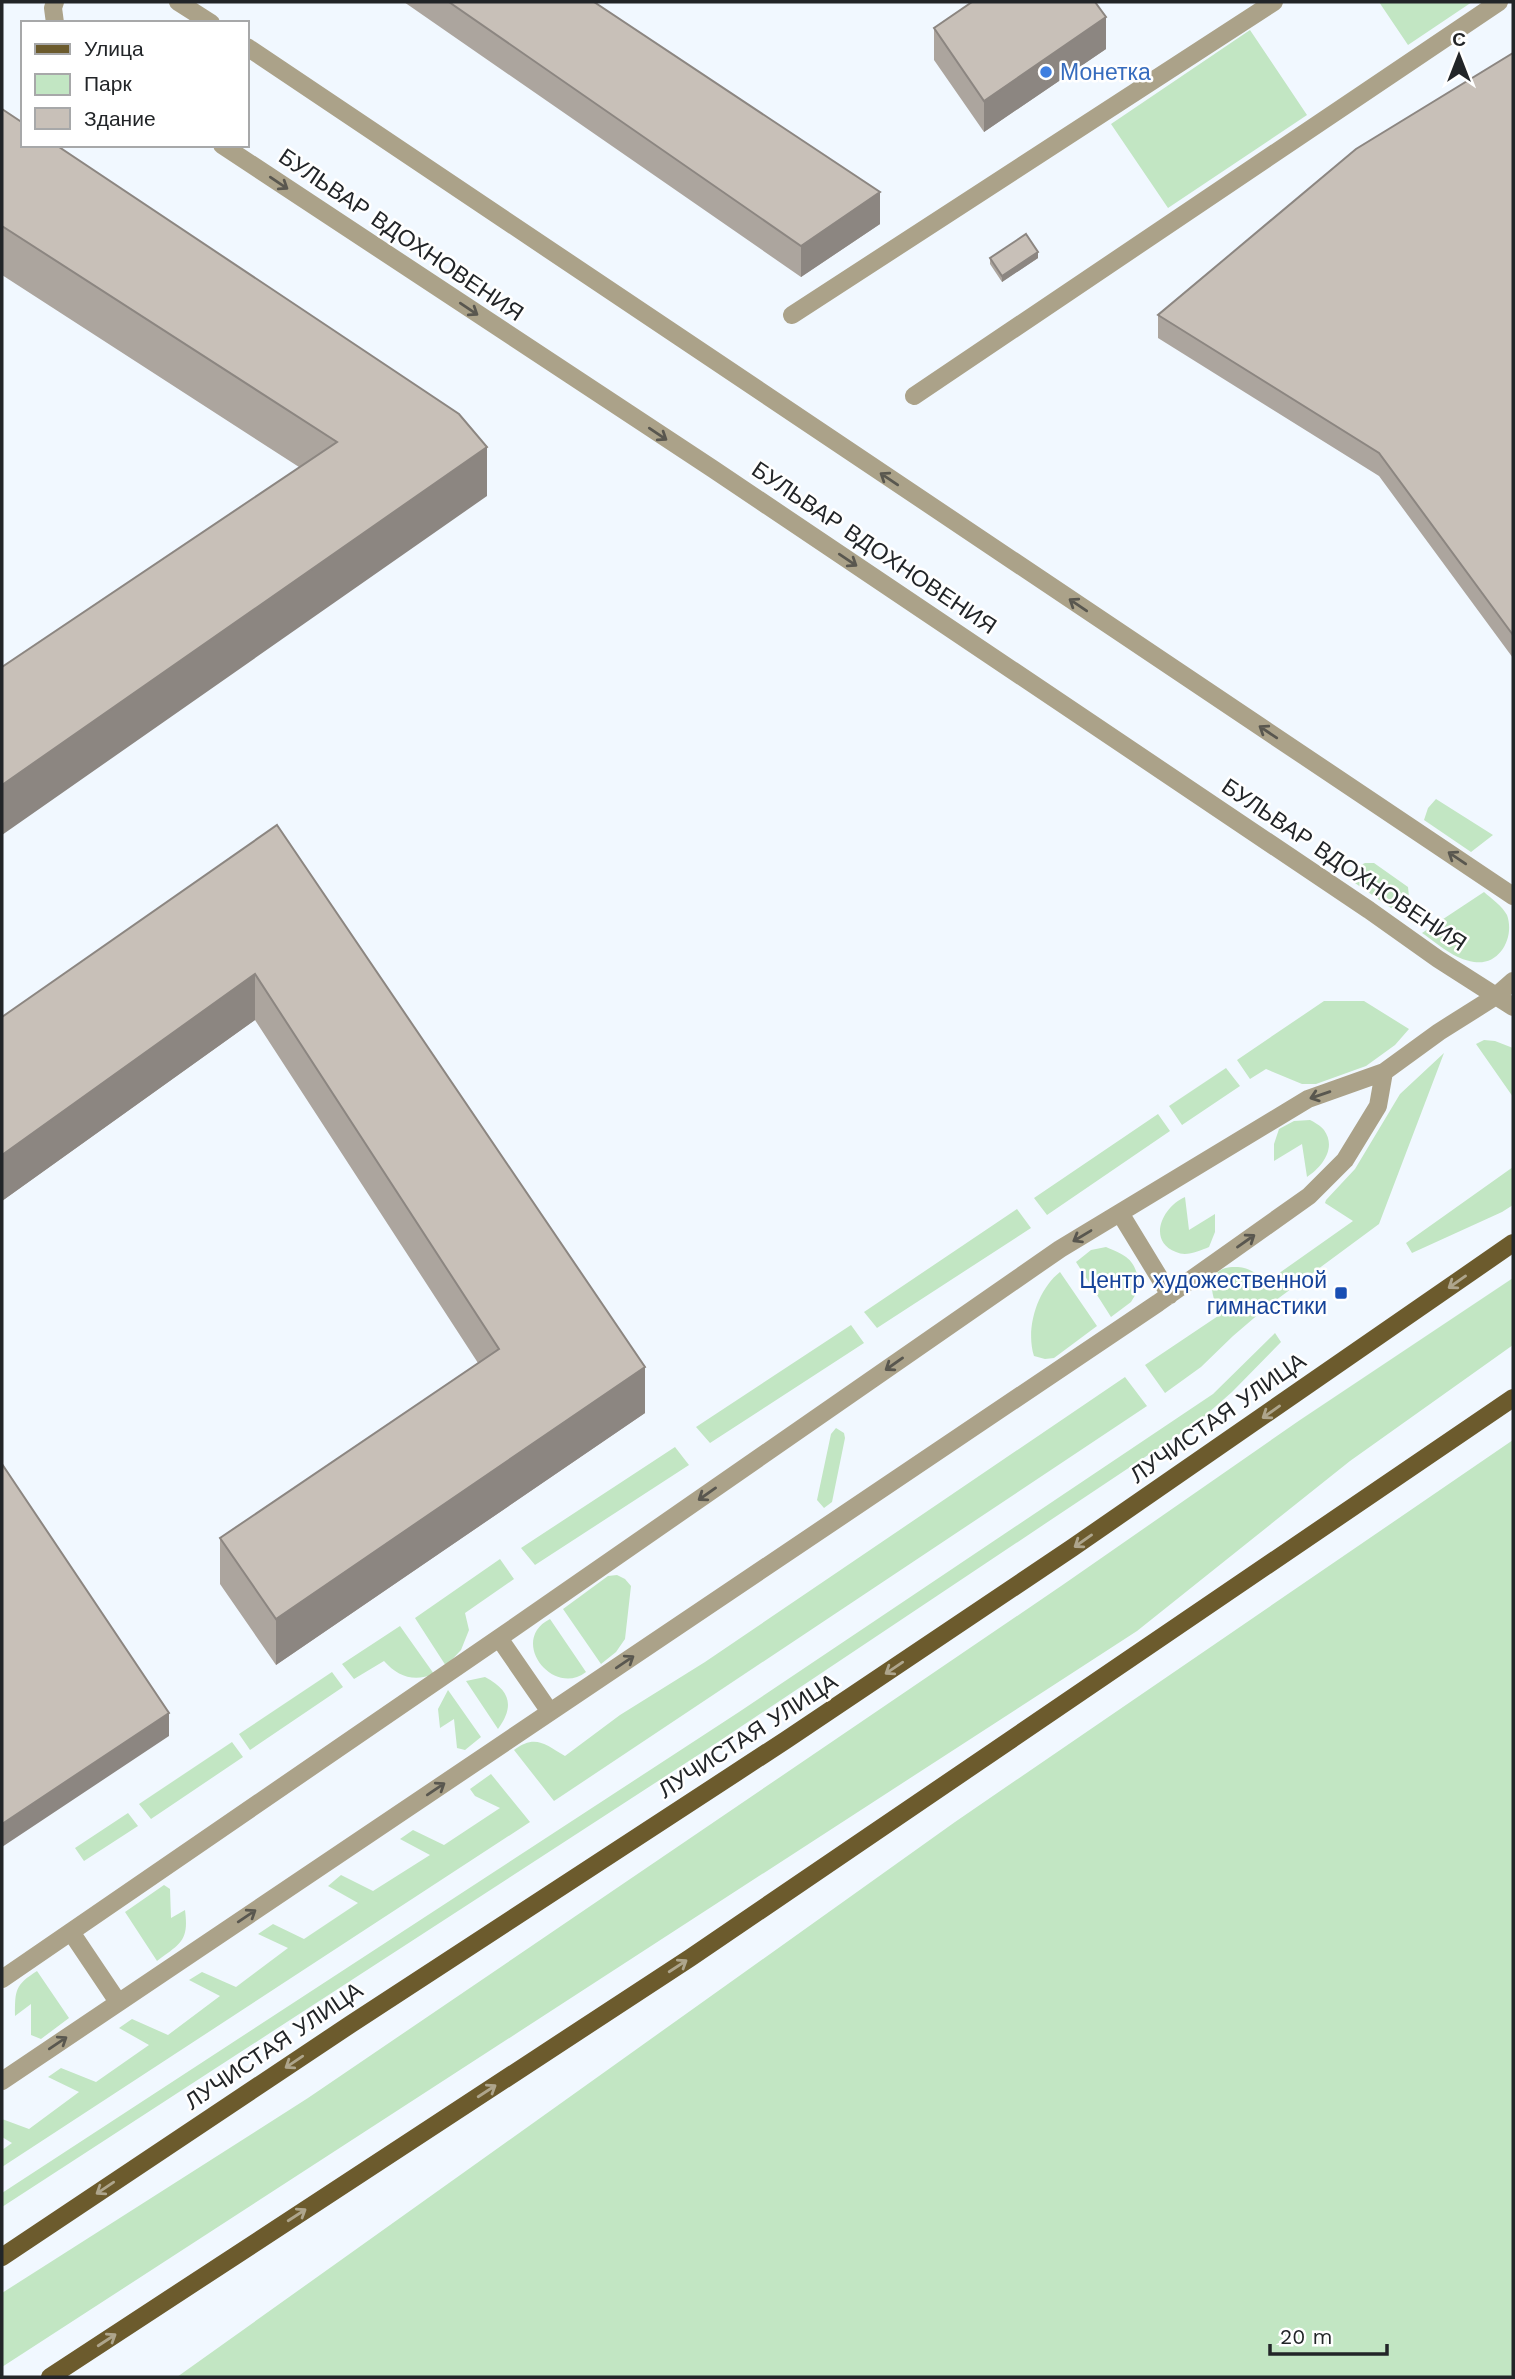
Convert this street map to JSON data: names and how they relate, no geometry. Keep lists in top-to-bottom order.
{
  "streets": {
    "main road": ["ЛУЧИСТАЯ УЛИЦА"],
    "street": ["БУЛЬВАР ВДОХНОВЕНИЯ"]
  },
  "places": {
    "other": ["Монетка"],
    "transit": ["Центр художественной гимнастики"]
  },
  "legend": ["Улица", "Парк", "Здание"],
  "scale_bar": "20 m",
  "north": "top"
}
